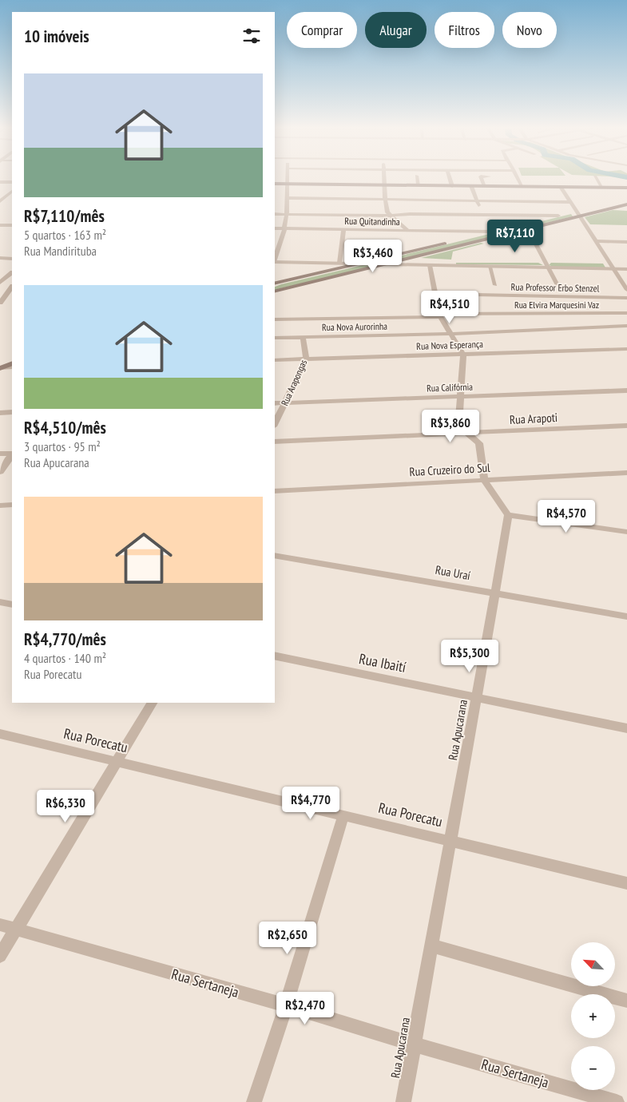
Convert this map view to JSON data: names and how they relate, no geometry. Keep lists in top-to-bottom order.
{
  "streets": {
    "street": [
      "Rua Quitandinha",
      "Rua Professor Erbo Stenzel",
      "Rua Elvira Marquesini Vaz",
      "Rua Nova Aurorinha",
      "Rua Nova Esperança",
      "Rua Arapongas",
      "Rua Califórnia",
      "Rua Arapoti",
      "Rua Cruzeiro do Sul",
      "Rua Uraí",
      "Rua Ibaití",
      "Rua Apucarana",
      "Rua Porecatu",
      "Rua Sertaneja"
    ]
  },
  "crossings": [
    ["Rua Nova Aurorinha", "Rua Arapongas"],
    ["Rua Nova Esperança", "Rua Arapongas"],
    ["Rua Arapongas", "Rua Califórnia"],
    ["Rua Uraí", "Rua Apucarana"],
    ["Rua Ibaití", "Rua Apucarana"],
    ["Rua Apucarana", "Rua Porecatu"],
    ["Rua Apucarana", "Rua Sertaneja"]
  ],
  "north": "top left",
  "page": {
    "chip": [
      "Comprar",
      "Alugar",
      "Filtros",
      "Novo"
    ],
    "heading": "10 imóveis",
    "list": [
      {
        "name": "R$7,110/mês",
        "note": "5 quartos · 163 m² · Rua Mandirituba"
      },
      {
        "name": "R$4,510/mês",
        "note": "3 quartos · 95 m² · Rua Apucarana"
      },
      {
        "name": "R$4,770/mês",
        "note": "4 quartos · 140 m² · Rua Porecatu"
      }
    ],
    "price": [
      "R$7,110",
      "R$3,460",
      "R$4,510",
      "R$3,860",
      "R$4,570",
      "R$5,300",
      "R$4,770",
      "R$6,330",
      "R$2,650",
      "R$2,470"
    ],
    "map_buttons": ["+", "−"]
  }
}
